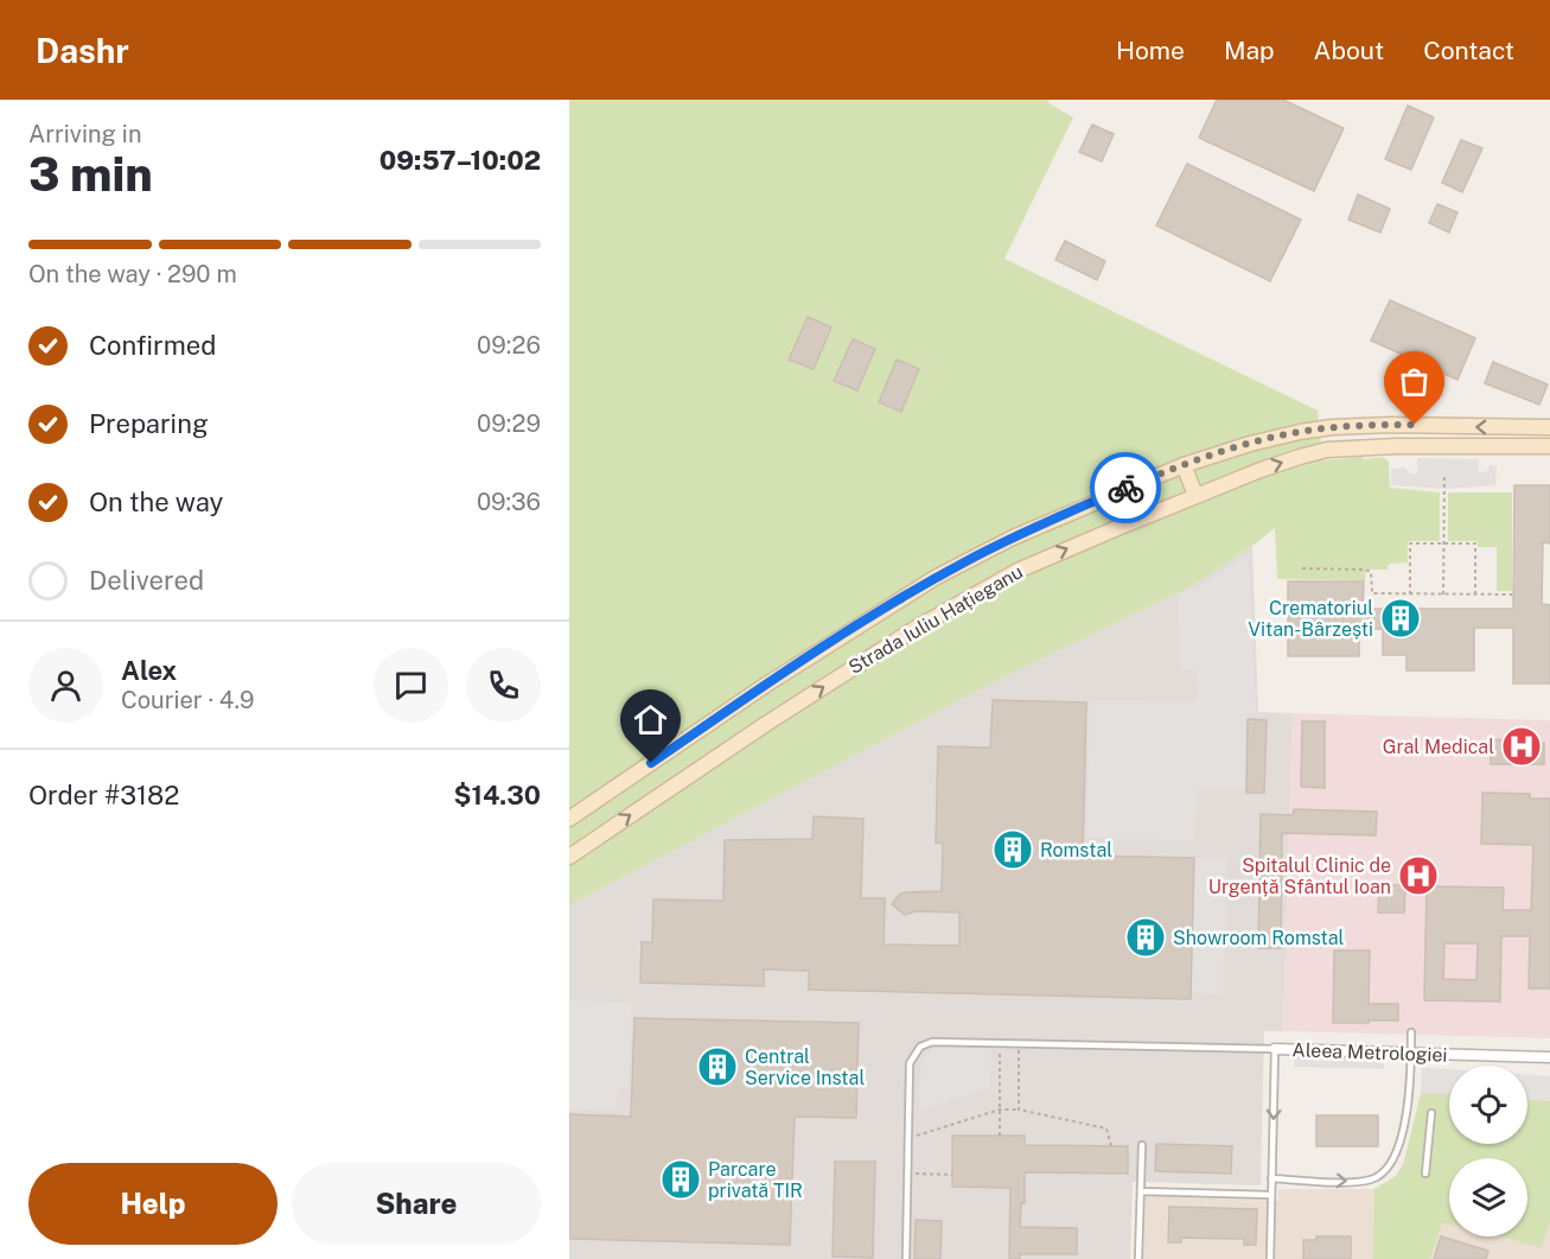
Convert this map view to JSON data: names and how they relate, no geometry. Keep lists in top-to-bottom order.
{
  "streets": {
    "main road": ["Strada Iuliu Hațieganu"],
    "street": ["Aleea Metrologiei"]
  },
  "places": {
    "building": [
      "Crematoriul Vitan-Bârzești",
      "Romstal",
      "Showroom Romstal",
      "Central Service Instal",
      "Parcare privată TIR"
    ],
    "hospital": ["Gral Medical", "Spitalul Clinic de Urgență Sfântul Ioan"]
  },
  "page": {
    "header": "Dashr",
    "nav": [
      "Home",
      "Map",
      "About",
      "Contact"
    ],
    "heading": ["3 min", "Arriving in", "09:57–10:02"],
    "panel": [
      "Alex",
      "Courier · 4.9",
      "Order #3182",
      "$14.30"
    ],
    "bar": "On the way · 290 m",
    "list": [
      ["Confirmed", "09:26"],
      ["Preparing", "09:29"],
      ["On the way", "09:36"],
      "Delivered"
    ],
    "buttons": ["Help", "Share"]
  }
}
